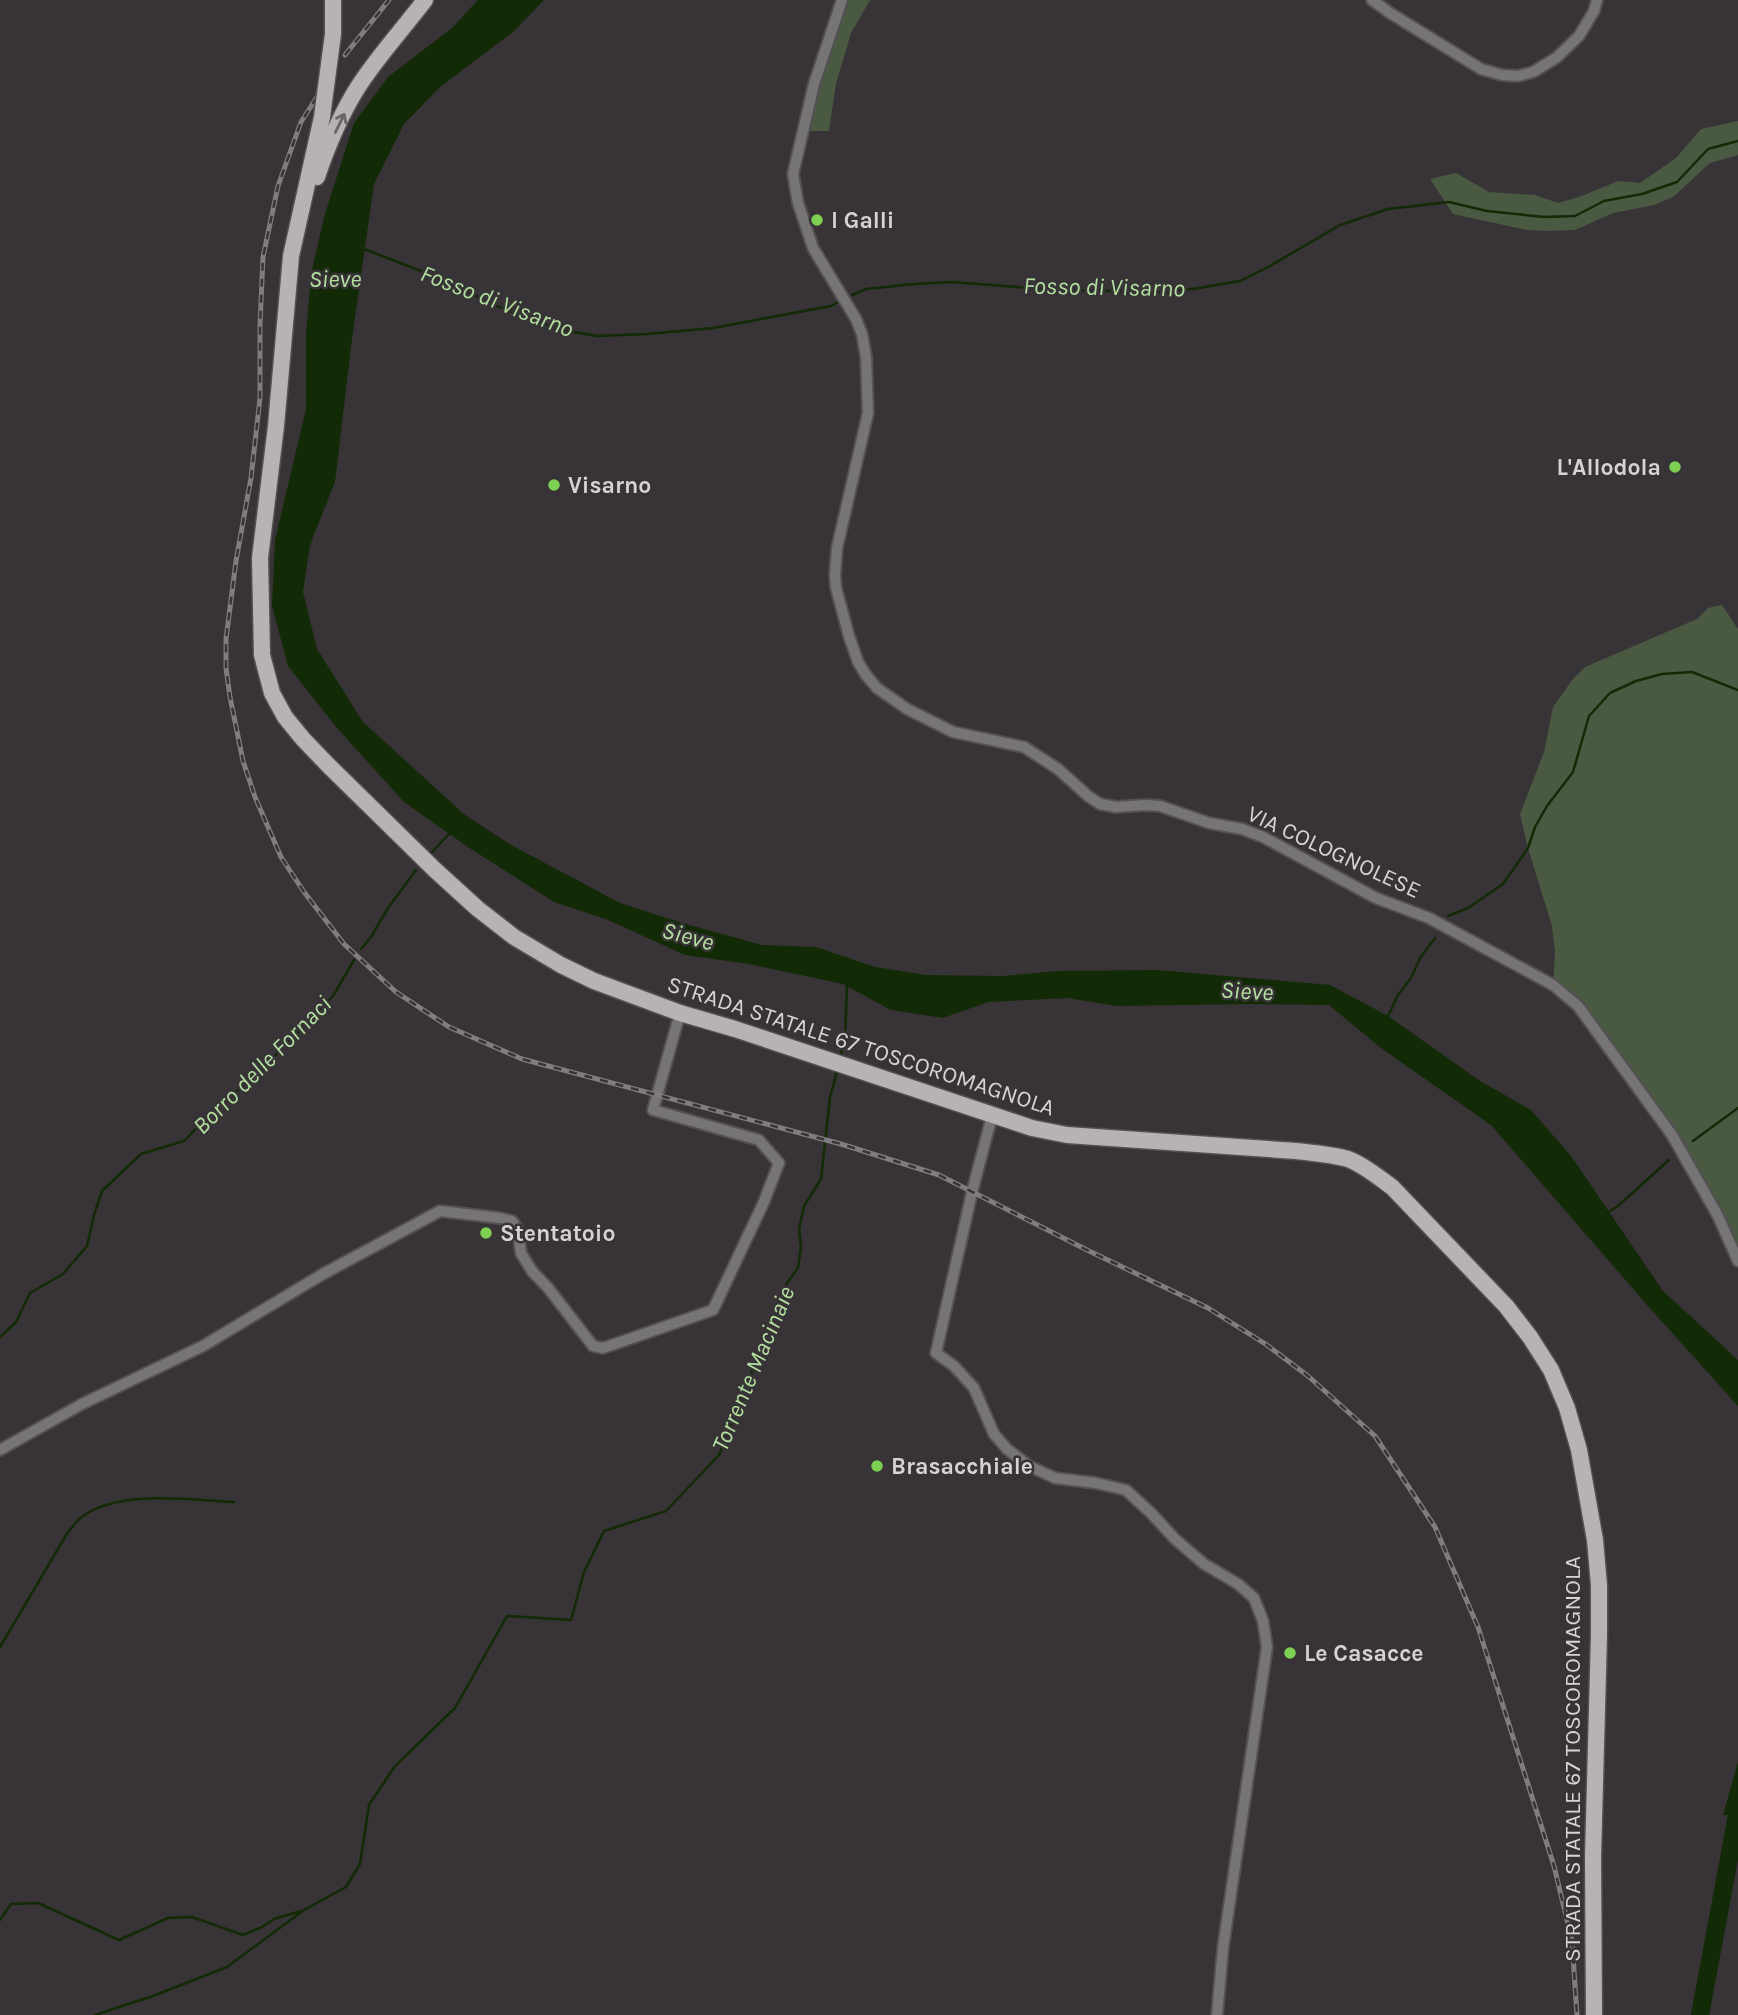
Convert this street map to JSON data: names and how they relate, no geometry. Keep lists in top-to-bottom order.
{
  "streets": {
    "main road": ["STRADA STATALE 67 TOSCOROMAGNOLA"],
    "street": ["VIA COLOGNOLESE"]
  },
  "water": [
    "Sieve",
    "Fosso di Visarno",
    "Borro delle Fornaci",
    "Torrente Macinaie"
  ],
  "places": [
    "I Galli",
    "L'Allodola",
    "Visarno",
    "Stentatoio",
    "Brasacchiale",
    "Le Casacce"
  ]
}
